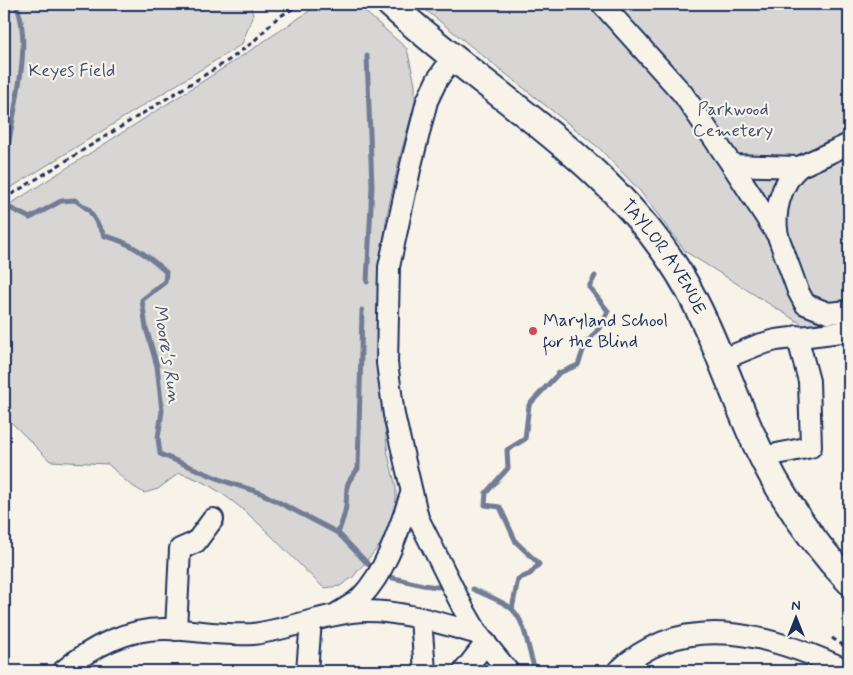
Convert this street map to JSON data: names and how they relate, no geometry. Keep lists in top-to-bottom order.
{
  "streets": {
    "main road": ["TAYLOR AVENUE"]
  },
  "water": ["Moore's Run"],
  "parks": ["Keyes Field", "Parkwood Cemetery"],
  "places": ["Maryland School for the Blind"],
  "north": "top"
}
